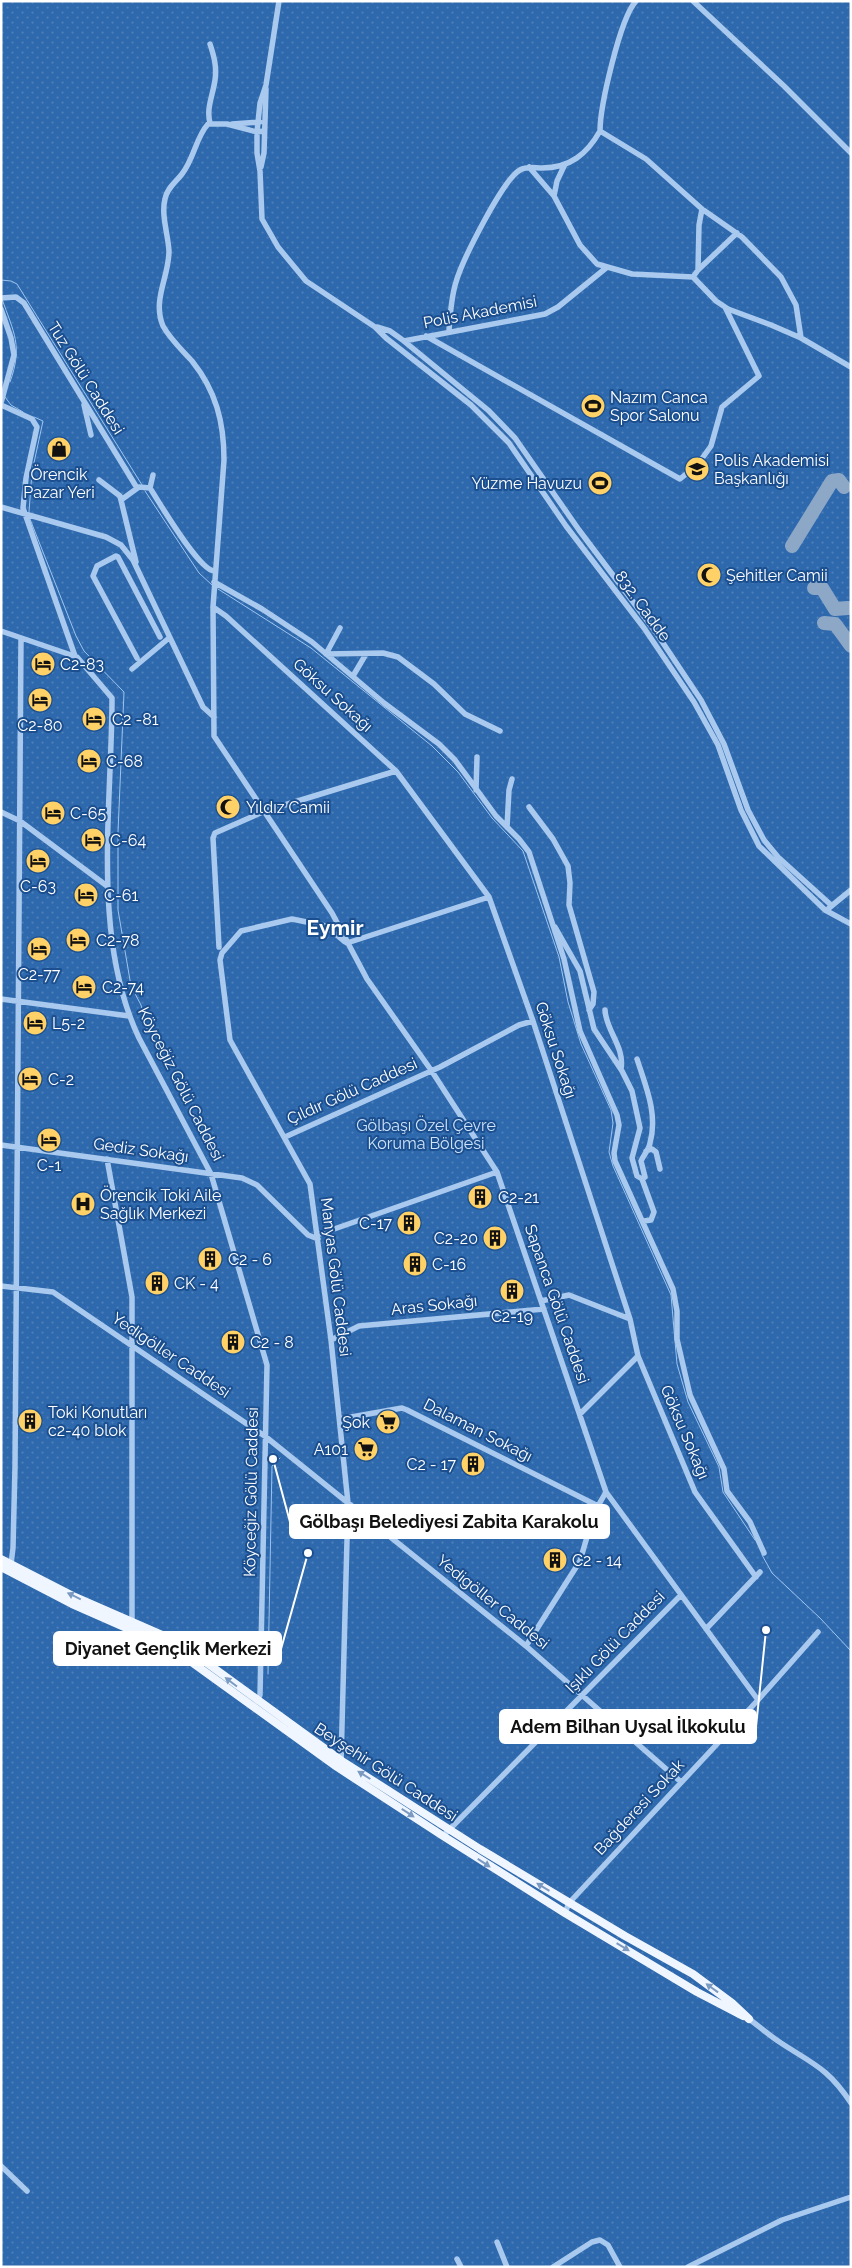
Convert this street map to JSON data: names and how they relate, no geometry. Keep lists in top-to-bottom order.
{
  "streets": {
    "main road": ["Beyşehir Gölü Caddesi"],
    "street": [
      "Polis Akademisi",
      "Tuz Gölü Caddesi",
      "832. Cadde",
      "Göksu Sokağı",
      "Köyceğiz Gölü Caddesi",
      "Çıldır Gölü Caddesi",
      "Gediz Sokağı",
      "Manyas Gölü Caddesi",
      "Sapanca Gölü Caddesi",
      "Aras Sokağı",
      "Yedigöller Caddesi",
      "Dalaman Sokağı",
      "Işıklı Gölü Caddesi",
      "Bağderesi Sokak"
    ]
  },
  "crossings": [
    ["Polis Akademisi", "832. Cadde"],
    ["Tuz Gölü Caddesi", "Sapanca Gölü Caddesi"],
    ["Göksu Sokağı", "Çıldır Gölü Caddesi"],
    ["Göksu Sokağı", "Sapanca Gölü Caddesi"],
    ["Köyceğiz Gölü Caddesi", "Gediz Sokağı"],
    ["Köyceğiz Gölü Caddesi", "Yedigöller Caddesi"],
    ["Köyceğiz Gölü Caddesi", "Beyşehir Gölü Caddesi"],
    ["Çıldır Gölü Caddesi", "Manyas Gölü Caddesi"],
    ["Çıldır Gölü Caddesi", "Sapanca Gölü Caddesi"],
    ["Gediz Sokağı", "Manyas Gölü Caddesi"],
    ["Manyas Gölü Caddesi", "Sapanca Gölü Caddesi"],
    ["Manyas Gölü Caddesi", "Aras Sokağı"],
    ["Manyas Gölü Caddesi", "Yedigöller Caddesi"],
    ["Manyas Gölü Caddesi", "Dalaman Sokağı"],
    ["Manyas Gölü Caddesi", "Beyşehir Gölü Caddesi"],
    ["Sapanca Gölü Caddesi", "Aras Sokağı"],
    ["Sapanca Gölü Caddesi", "Işıklı Gölü Caddesi"],
    ["Sapanca Gölü Caddesi", "Bağderesi Sokak"],
    ["Yedigöller Caddesi", "Işıklı Gölü Caddesi"],
    ["Yedigöller Caddesi", "Bağderesi Sokak"],
    ["Işıklı Gölü Caddesi", "Beyşehir Gölü Caddesi"],
    ["Beyşehir Gölü Caddesi", "Bağderesi Sokak"]
  ],
  "districts": ["Eymir"],
  "parks": ["Gölbaşı Özel Çevre Koruma Bölgesi"],
  "places": {
    "sports": ["Nazım Canca Spor Salonu", "Yüzme Havuzu"],
    "shop": ["Örencik Pazar Yeri"],
    "school or university": ["Polis Akademisi Başkanlığı"],
    "mosque": ["Şehitler Camii", "Yıldız Camii"],
    "hotel": [
      "C2-83",
      "C2-80",
      "C2 -81",
      "C-68",
      "C-65",
      "C-64",
      "C-63",
      "C-61",
      "C2-78",
      "C2-77",
      "C2-74",
      "L5-2",
      "C-2",
      "C-1"
    ],
    "building": [
      "C2-21",
      "C-17",
      "C2-20",
      "C2 - 6",
      "C-16",
      "CK - 4",
      "C2-19",
      "C2 - 8",
      "Toki Konutları c2-40 blok",
      "C2 - 17",
      "C2 - 14"
    ],
    "hospital": ["Örencik Toki Aile Sağlık Merkezi"],
    "supermarket": ["Şok", "A101"],
    "other": ["Gölbaşı Belediyesi Zabita Karakolu", "Diyanet Gençlik Merkezi", "Adem Bilhan Uysal İlkokulu"]
  }
}
